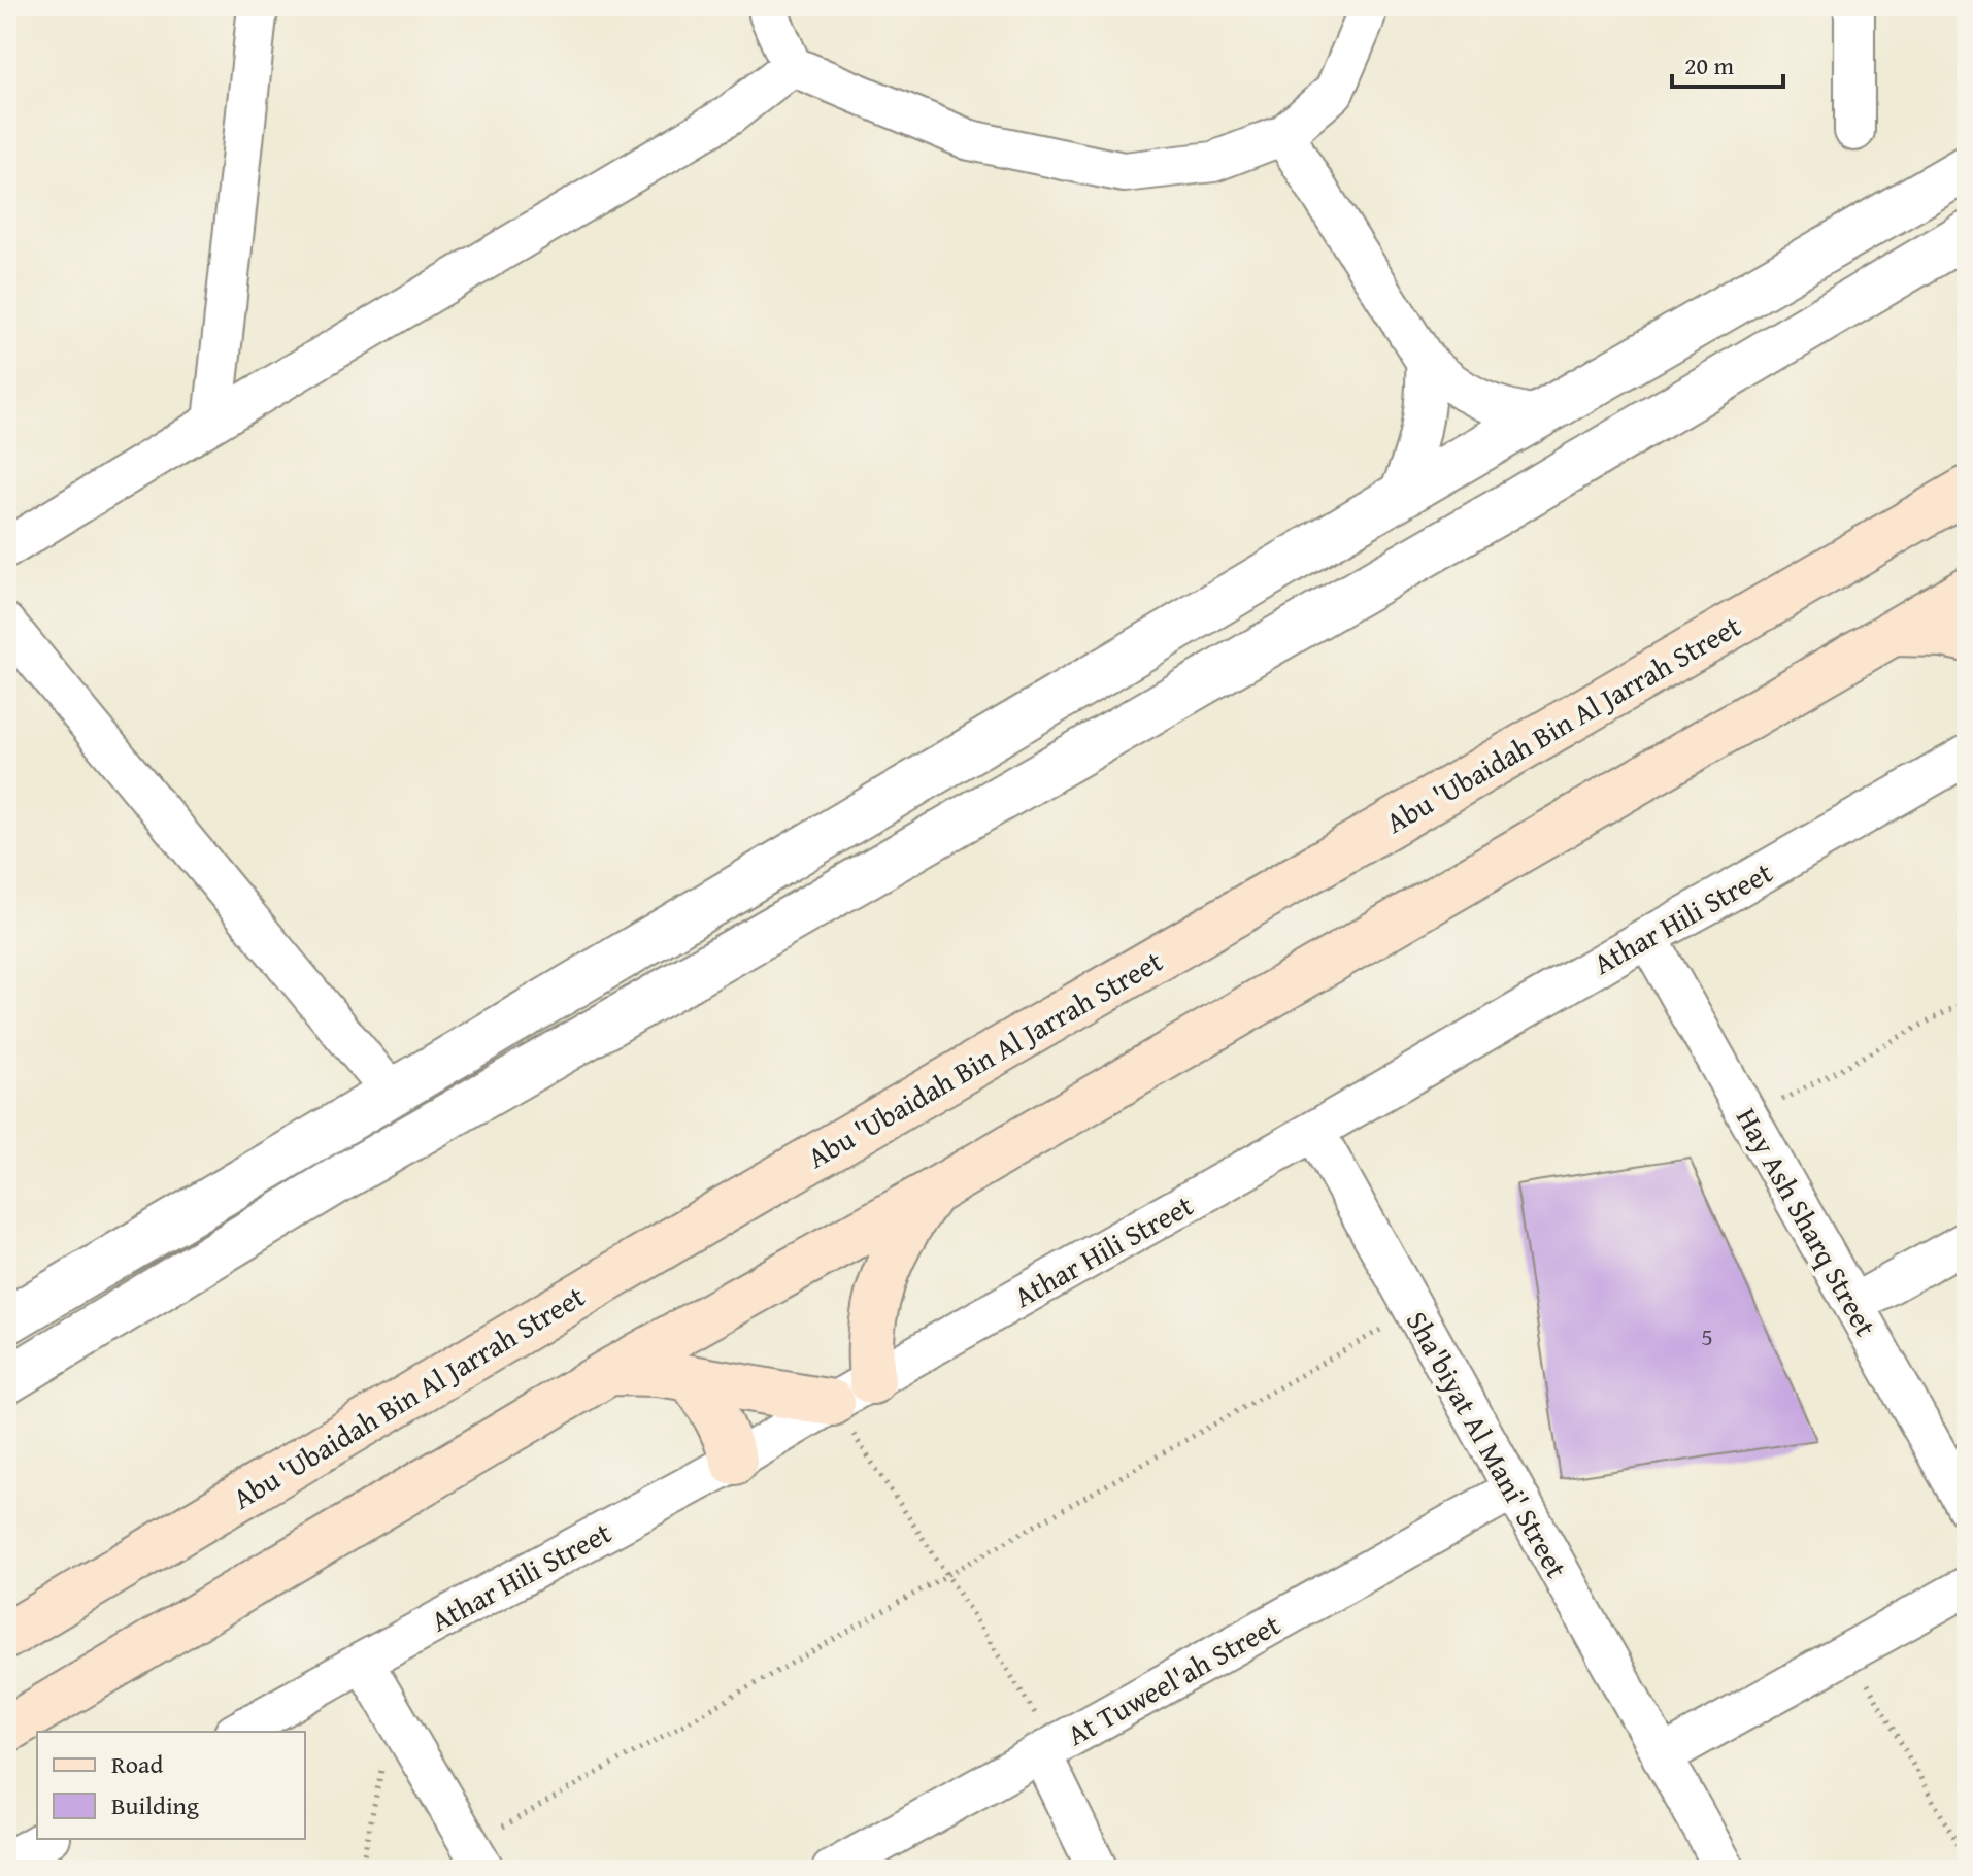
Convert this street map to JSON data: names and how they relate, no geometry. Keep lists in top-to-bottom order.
{
  "streets": {
    "main road": ["Abu 'Ubaidah Bin Al Jarrah Street"],
    "street": [
      "Athar Hili Street",
      "Hay Ash Sharq Street",
      "Sha'biyat Al Mani' Street",
      "At Tuweel'ah Street"
    ]
  },
  "crossings": [
    ["Athar Hili Street", "Hay Ash Sharq Street"],
    ["Athar Hili Street", "Sha'biyat Al Mani' Street"],
    ["Sha'biyat Al Mani' Street", "At Tuweel'ah Street"]
  ],
  "house_numbers": ["5"],
  "legend": ["Road", "Building"],
  "scale_bar": "20 m"
}
